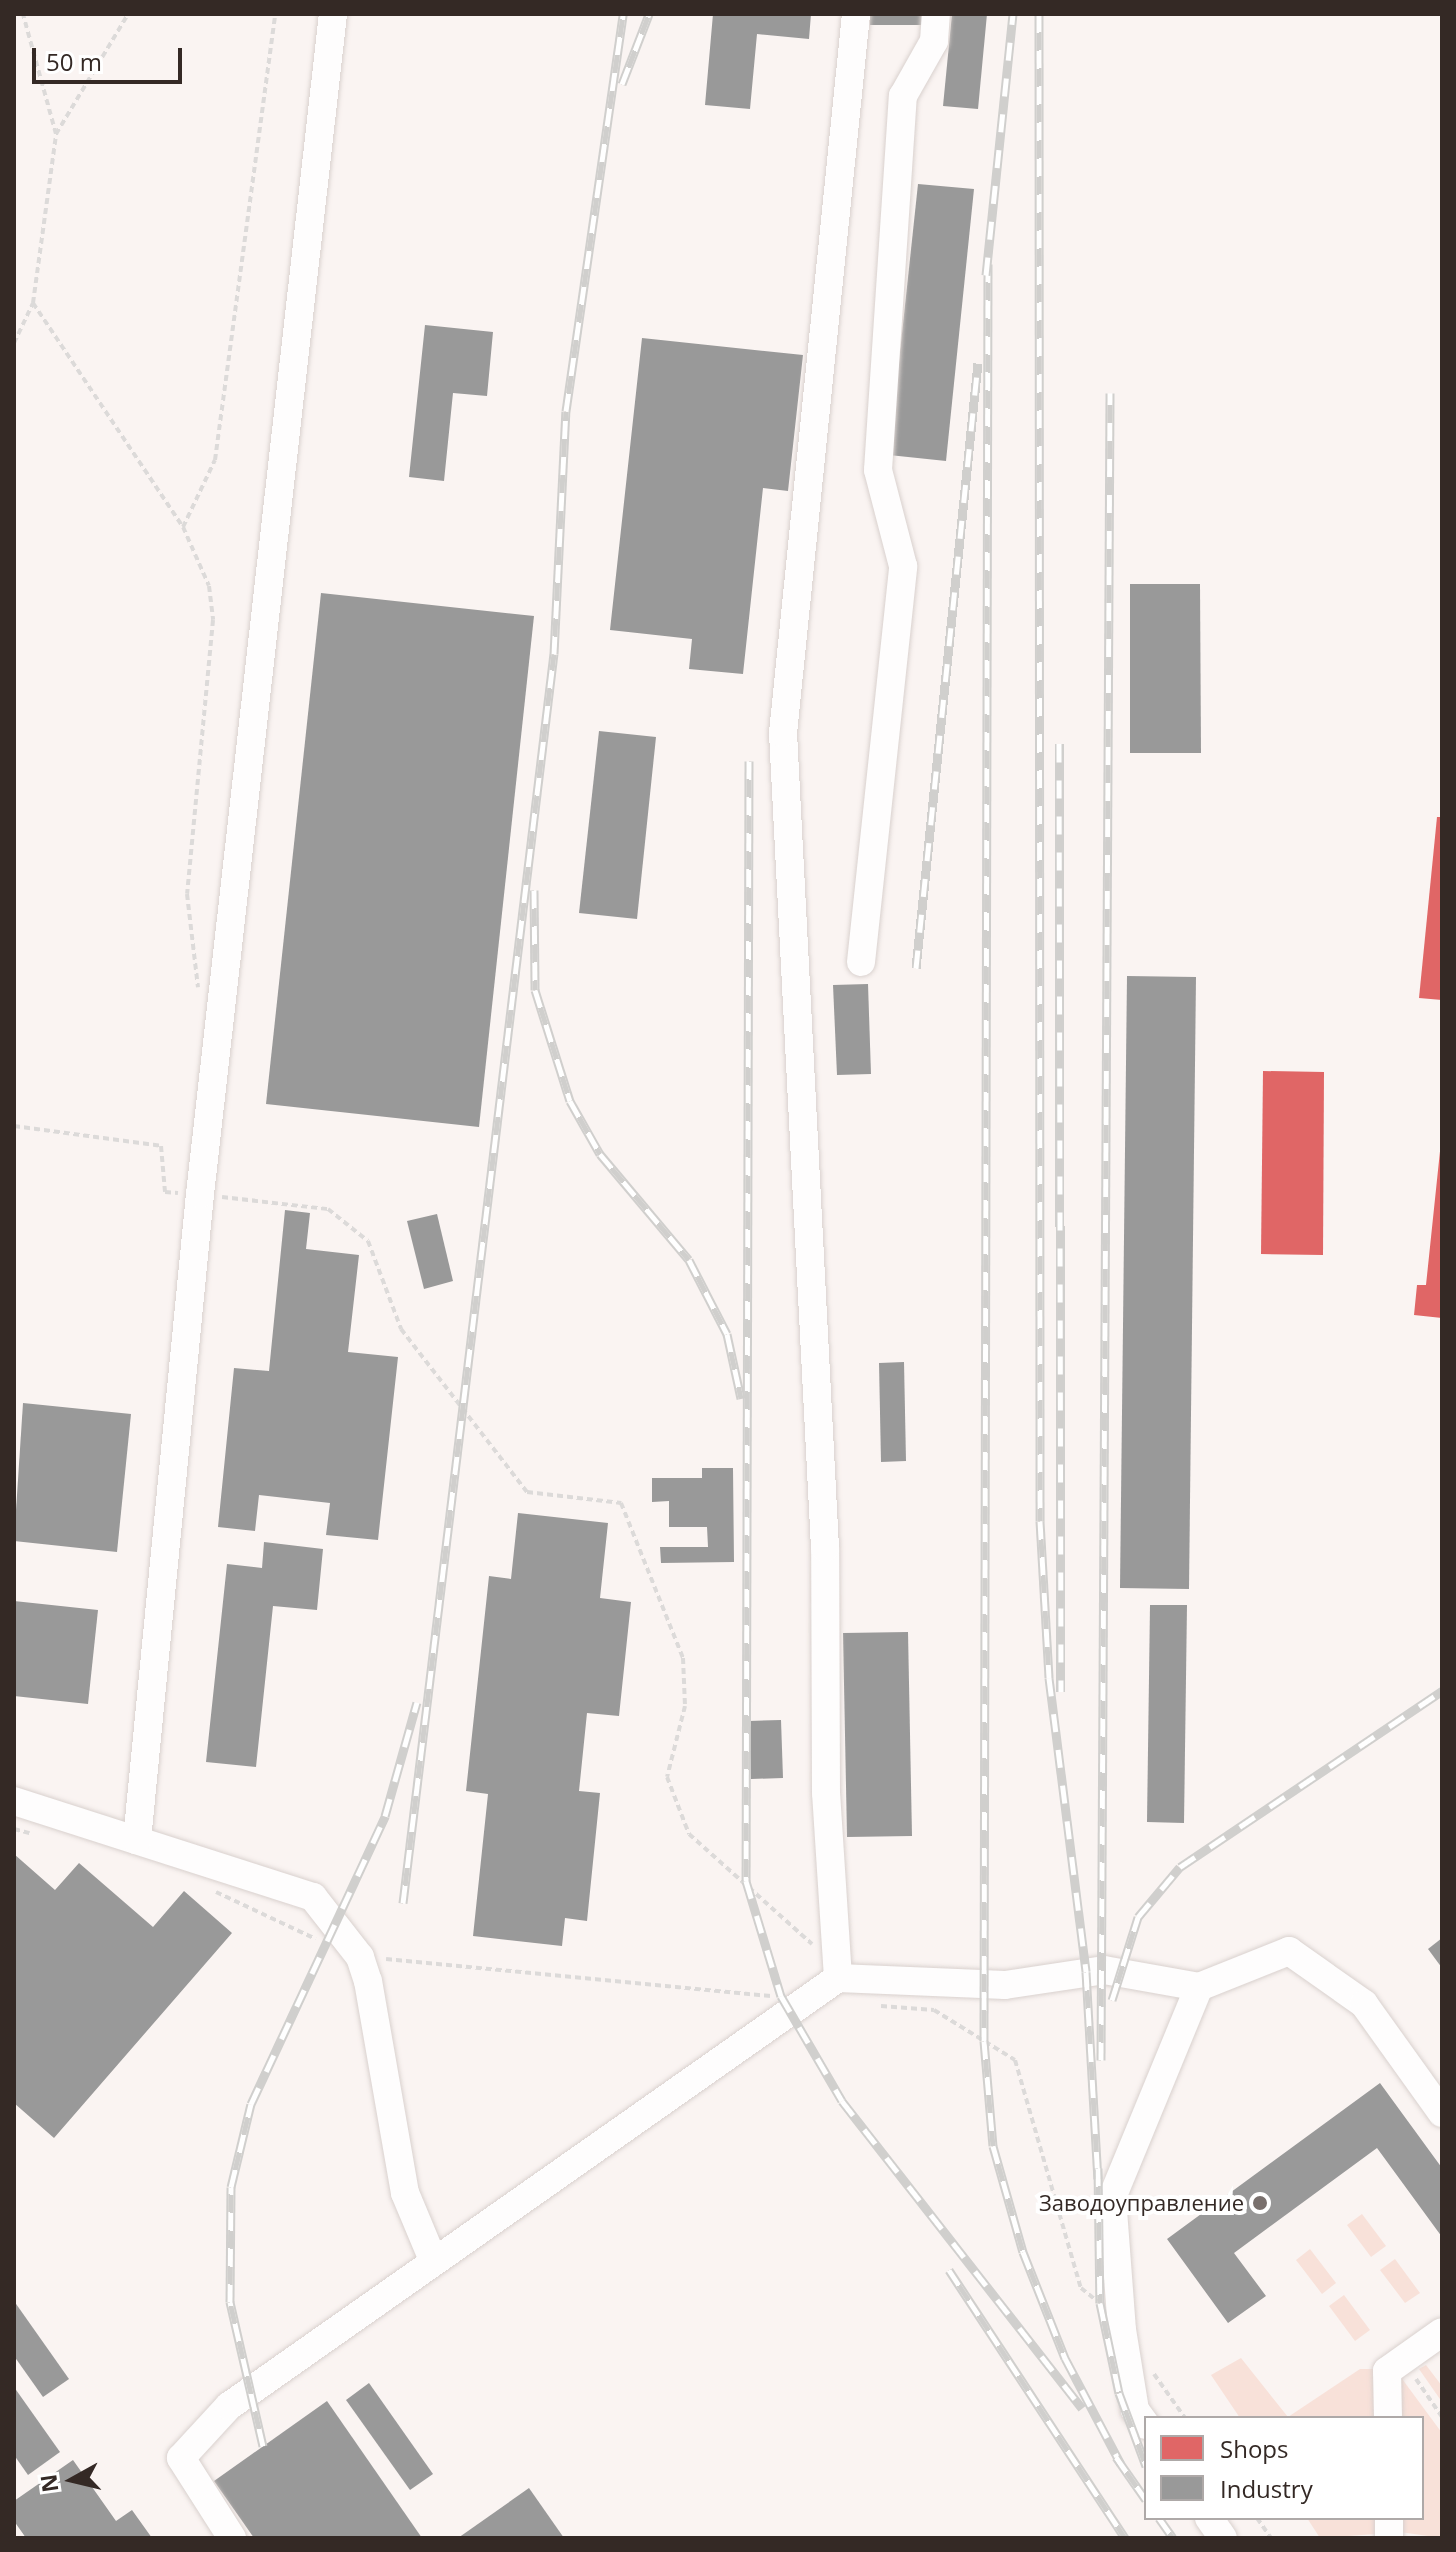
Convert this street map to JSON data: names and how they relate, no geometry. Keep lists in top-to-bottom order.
{
  "places": ["Заводоуправление"],
  "legend": ["Shops", "Industry"],
  "scale_bar": "50 m",
  "north": "left"
}
